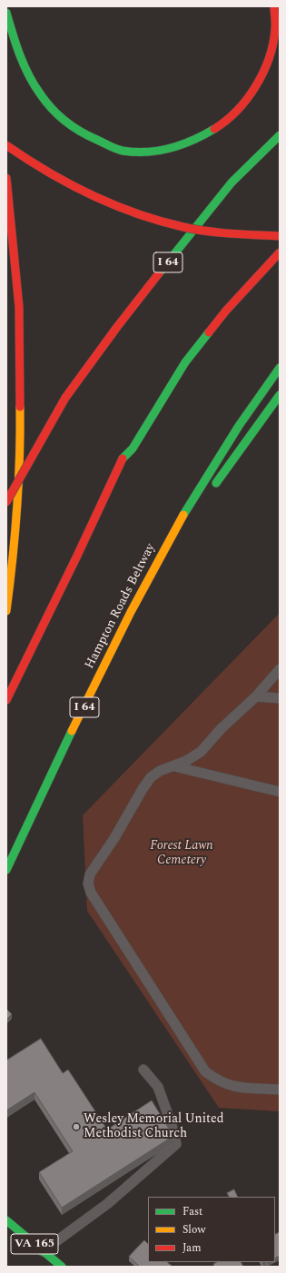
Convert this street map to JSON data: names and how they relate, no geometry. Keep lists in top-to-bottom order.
{
  "streets": {
    "main road": ["I 64", "Hampton Roads Beltway", "VA 165"]
  },
  "parks": ["Forest Lawn Cemetery"],
  "places": ["Wesley Memorial United Methodist Church"],
  "legend": ["Fast", "Slow", "Jam"]
}
